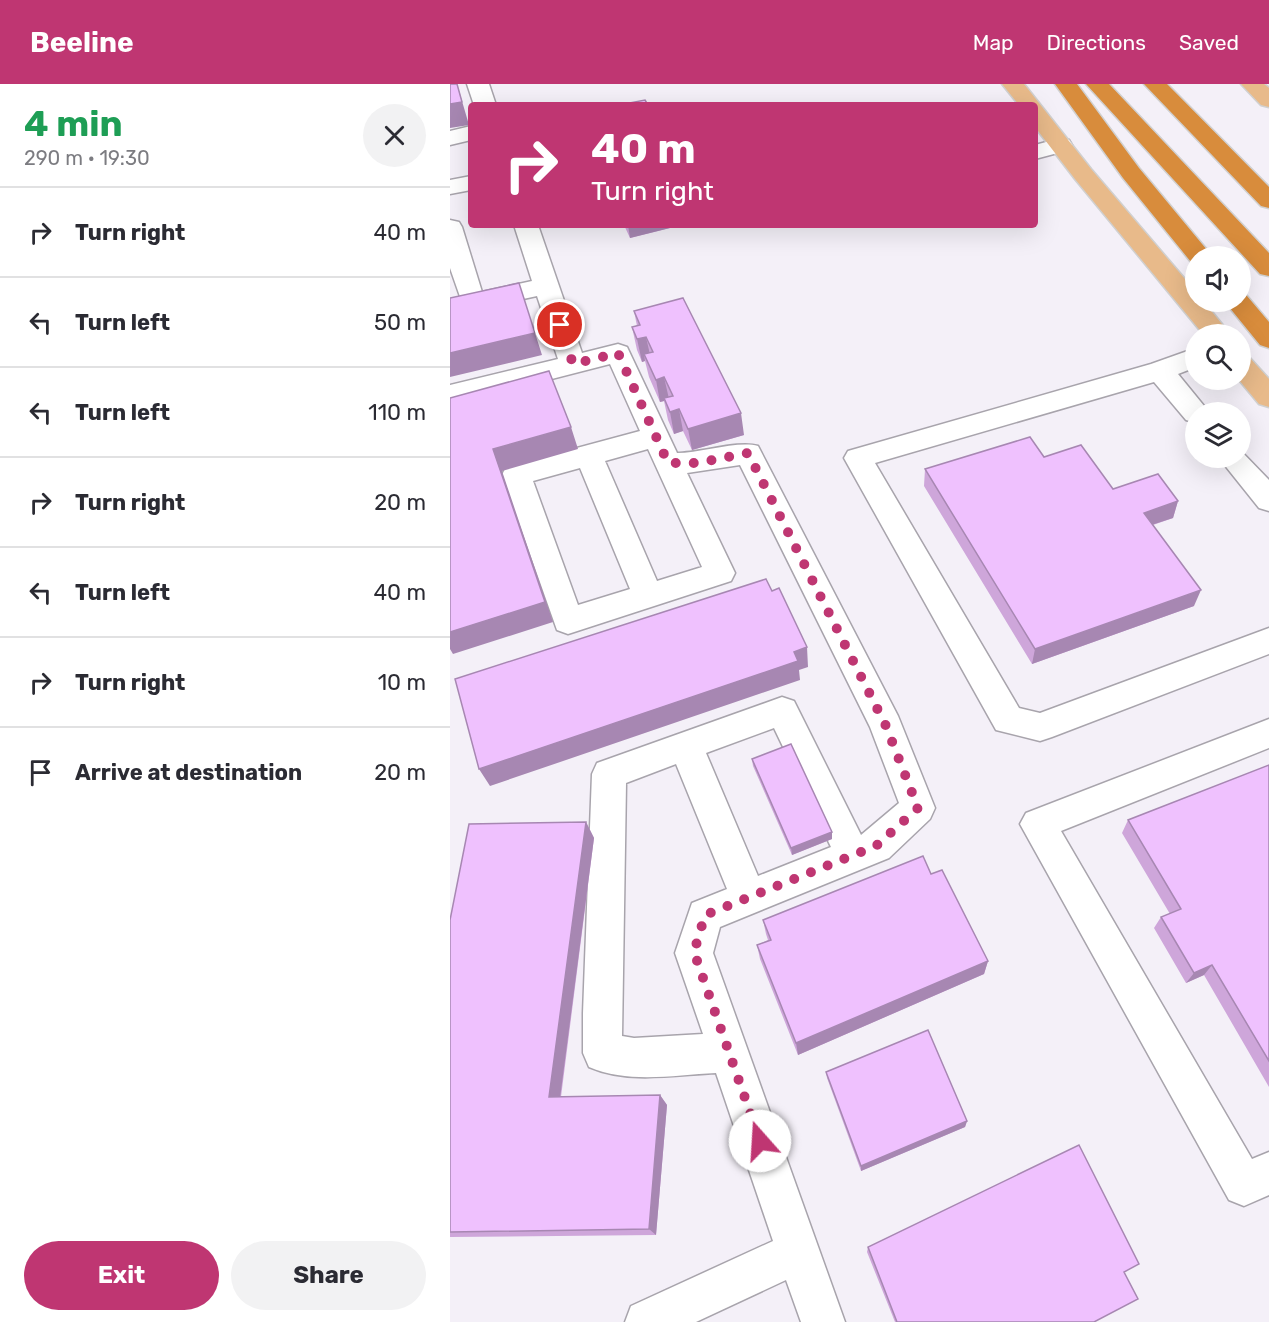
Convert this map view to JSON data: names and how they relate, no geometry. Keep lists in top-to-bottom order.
{
  "page": {
    "header": "Beeline",
    "nav": ["Map", "Directions", "Saved"],
    "heading": ["4 min", "290 m · 19:30"],
    "turn": ["40 m", "Turn right"],
    "list": [
      {
        "name": "Turn right",
        "value": "40 m"
      },
      {
        "name": "Turn left",
        "value": "50 m"
      },
      {
        "name": "Turn left",
        "value": "110 m"
      },
      {
        "name": "Turn right",
        "value": "20 m"
      },
      {
        "name": "Turn left",
        "value": "40 m"
      },
      {
        "name": "Turn right",
        "value": "10 m"
      },
      {
        "name": "Arrive at destination",
        "value": "20 m"
      }
    ],
    "buttons": ["Exit", "Share"]
  }
}
